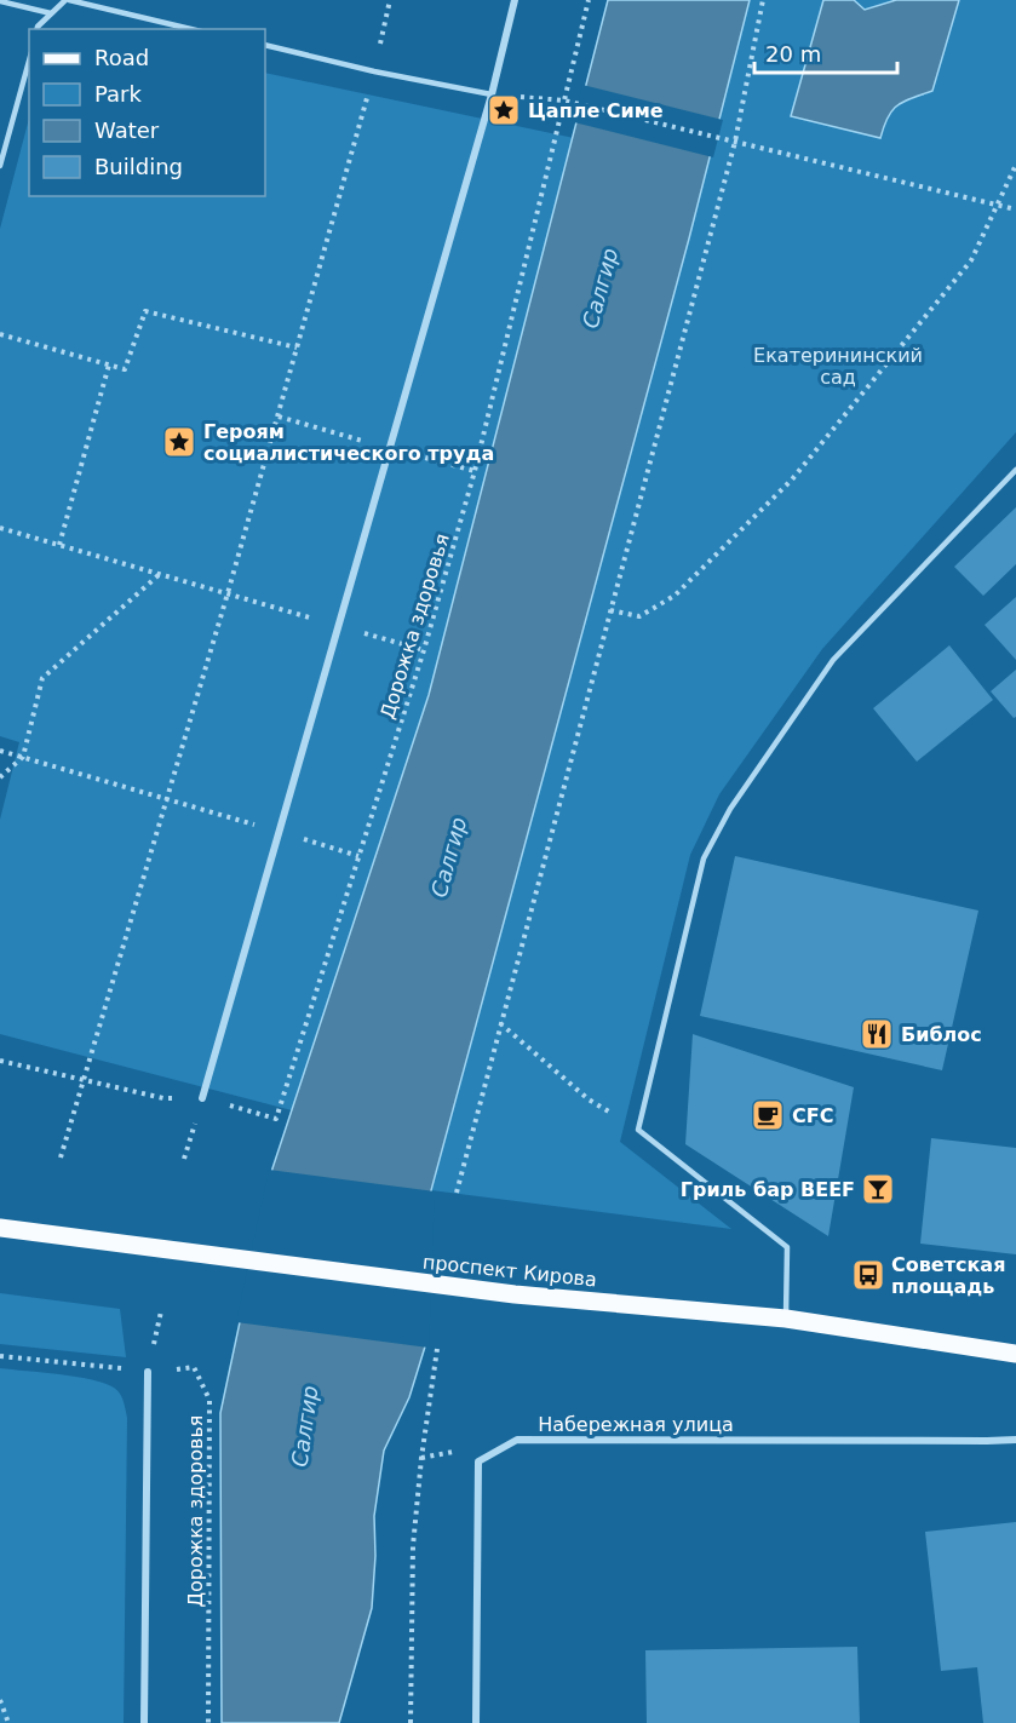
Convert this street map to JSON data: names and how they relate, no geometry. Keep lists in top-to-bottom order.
{
  "streets": {
    "main road": ["проспект Кирова"],
    "street": ["Набережная улица"],
    "path": ["Дорожка здоровья"]
  },
  "water": ["Салгир"],
  "parks": ["Екатерининский сад"],
  "places": {
    "place": ["Цапле Симе", "Героям социалистического труда"],
    "restaurant": ["Библос"],
    "cafe": ["CFC"],
    "bar": ["Гриль бар BEEF"],
    "bus stop": ["Советская площадь"]
  },
  "legend": [
    "Road",
    "Park",
    "Water",
    "Building"
  ],
  "scale_bar": "20 m"
}
